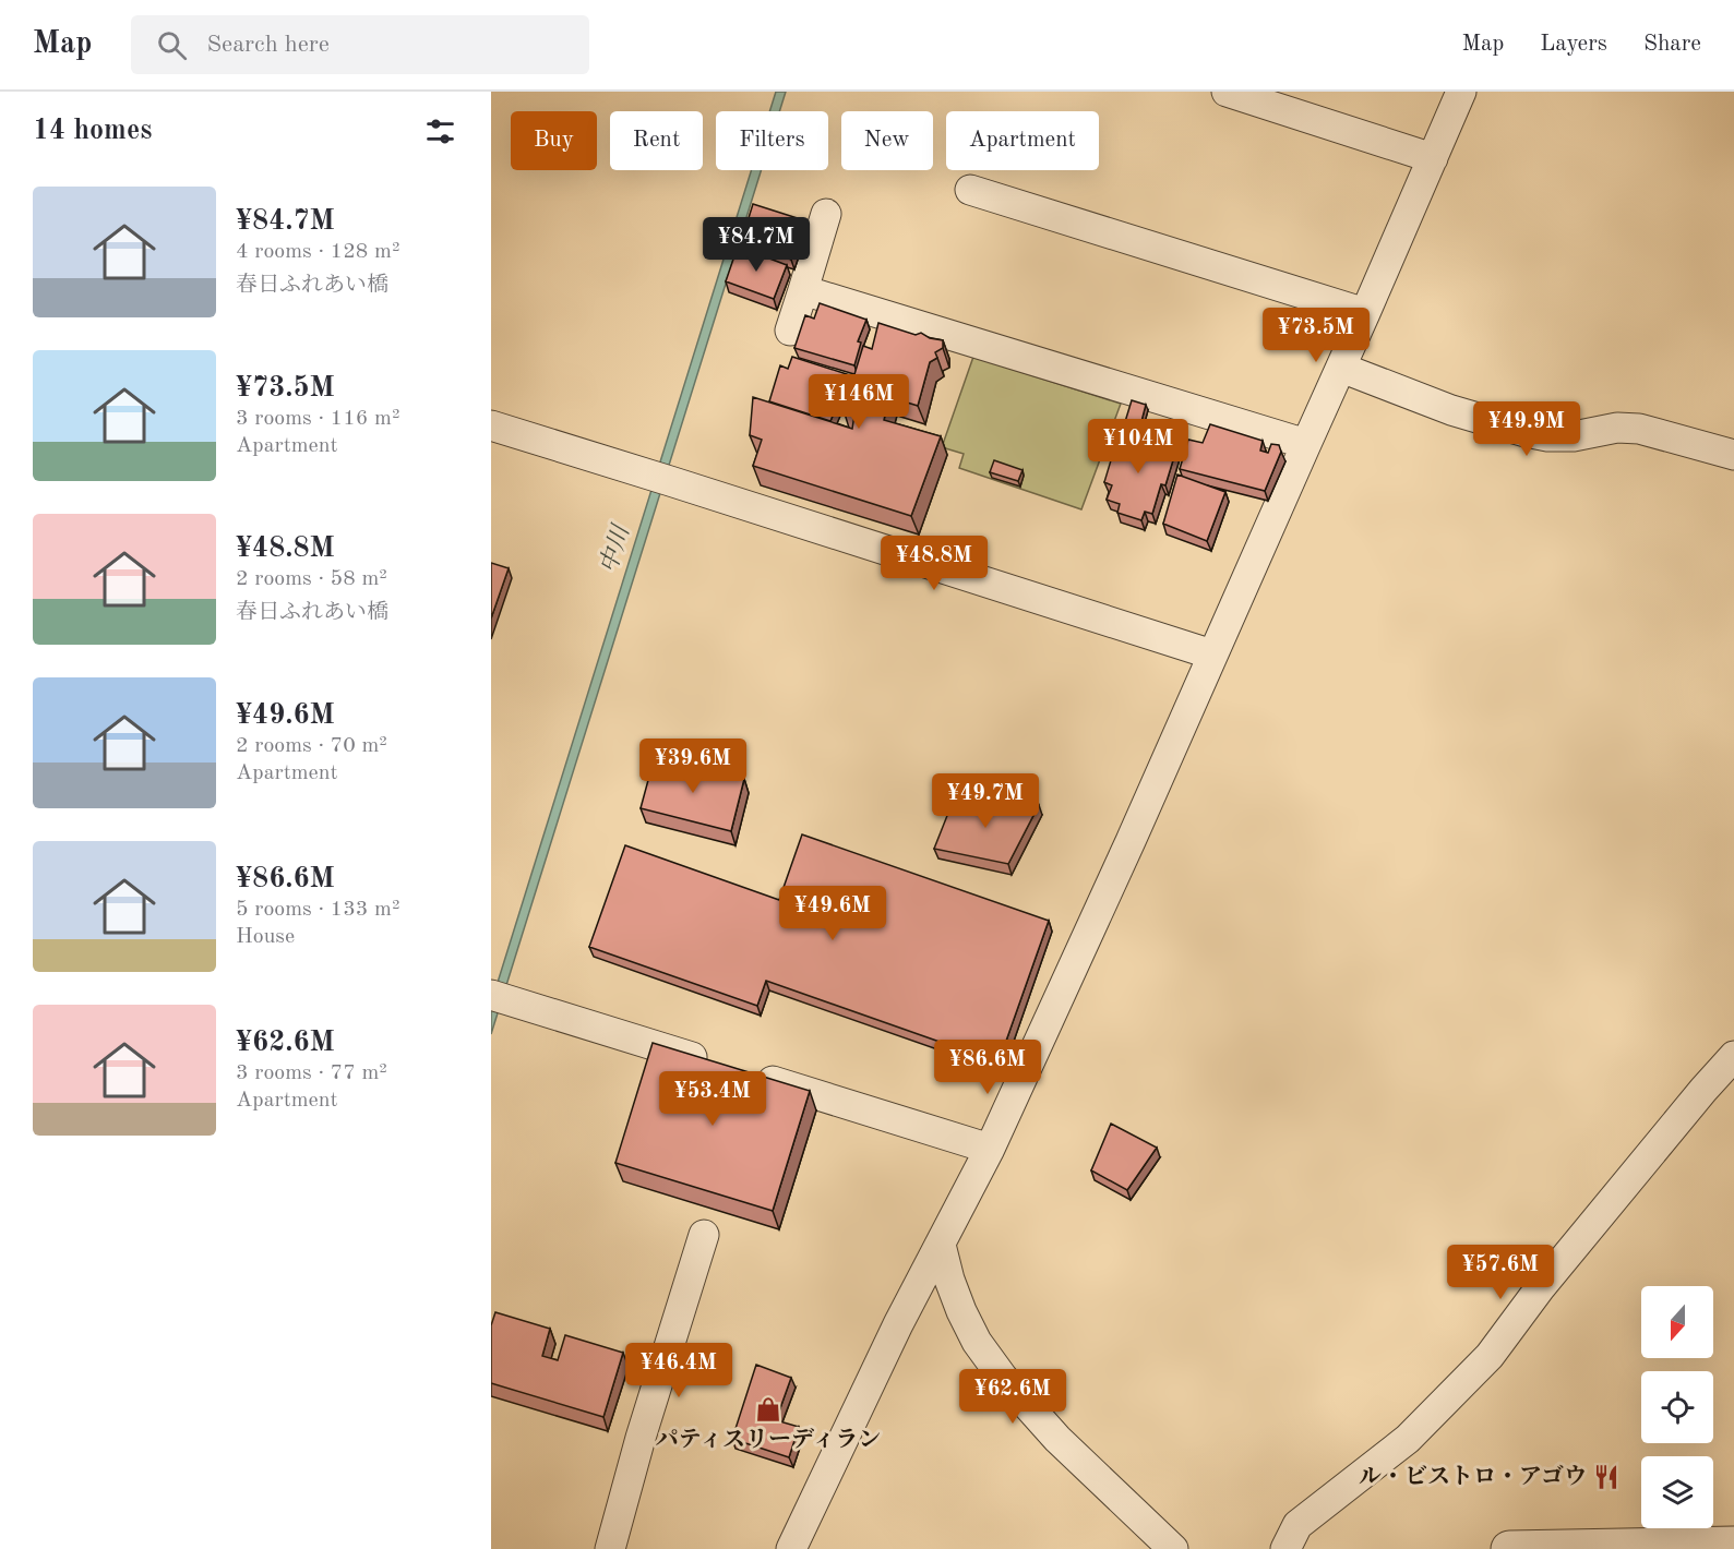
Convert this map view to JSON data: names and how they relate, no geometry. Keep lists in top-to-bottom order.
{
  "water": ["中川"],
  "places": {
    "shop": ["パティスリーディラン"],
    "restaurant": ["ル・ビストロ・アゴウ"]
  },
  "north": "bottom",
  "page": {
    "header": "Map",
    "search": "Search here",
    "nav": ["Map", "Layers", "Share"],
    "heading": "14 homes",
    "chip": [
      "Buy",
      "Rent",
      "Filters",
      "New",
      "Apartment"
    ],
    "list": [
      {
        "name": "¥84.7M",
        "note": "4 rooms · 128 m² · 春日ふれあい橋"
      },
      {
        "name": "¥73.5M",
        "note": "3 rooms · 116 m² · Apartment"
      },
      {
        "name": "¥48.8M",
        "note": "2 rooms · 58 m² · 春日ふれあい橋"
      },
      {
        "name": "¥49.6M",
        "note": "2 rooms · 70 m² · Apartment"
      },
      {
        "name": "¥86.6M",
        "note": "5 rooms · 133 m² · House"
      },
      {
        "name": "¥62.6M",
        "note": "3 rooms · 77 m² · Apartment"
      }
    ],
    "price": [
      "¥84.7M",
      "¥73.5M",
      "¥146M",
      "¥49.9M",
      "¥104M",
      "¥48.8M",
      "¥39.6M",
      "¥49.7M",
      "¥49.6M",
      "¥86.6M",
      "¥53.4M",
      "¥57.6M",
      "¥46.4M",
      "¥62.6M"
    ]
  }
}
